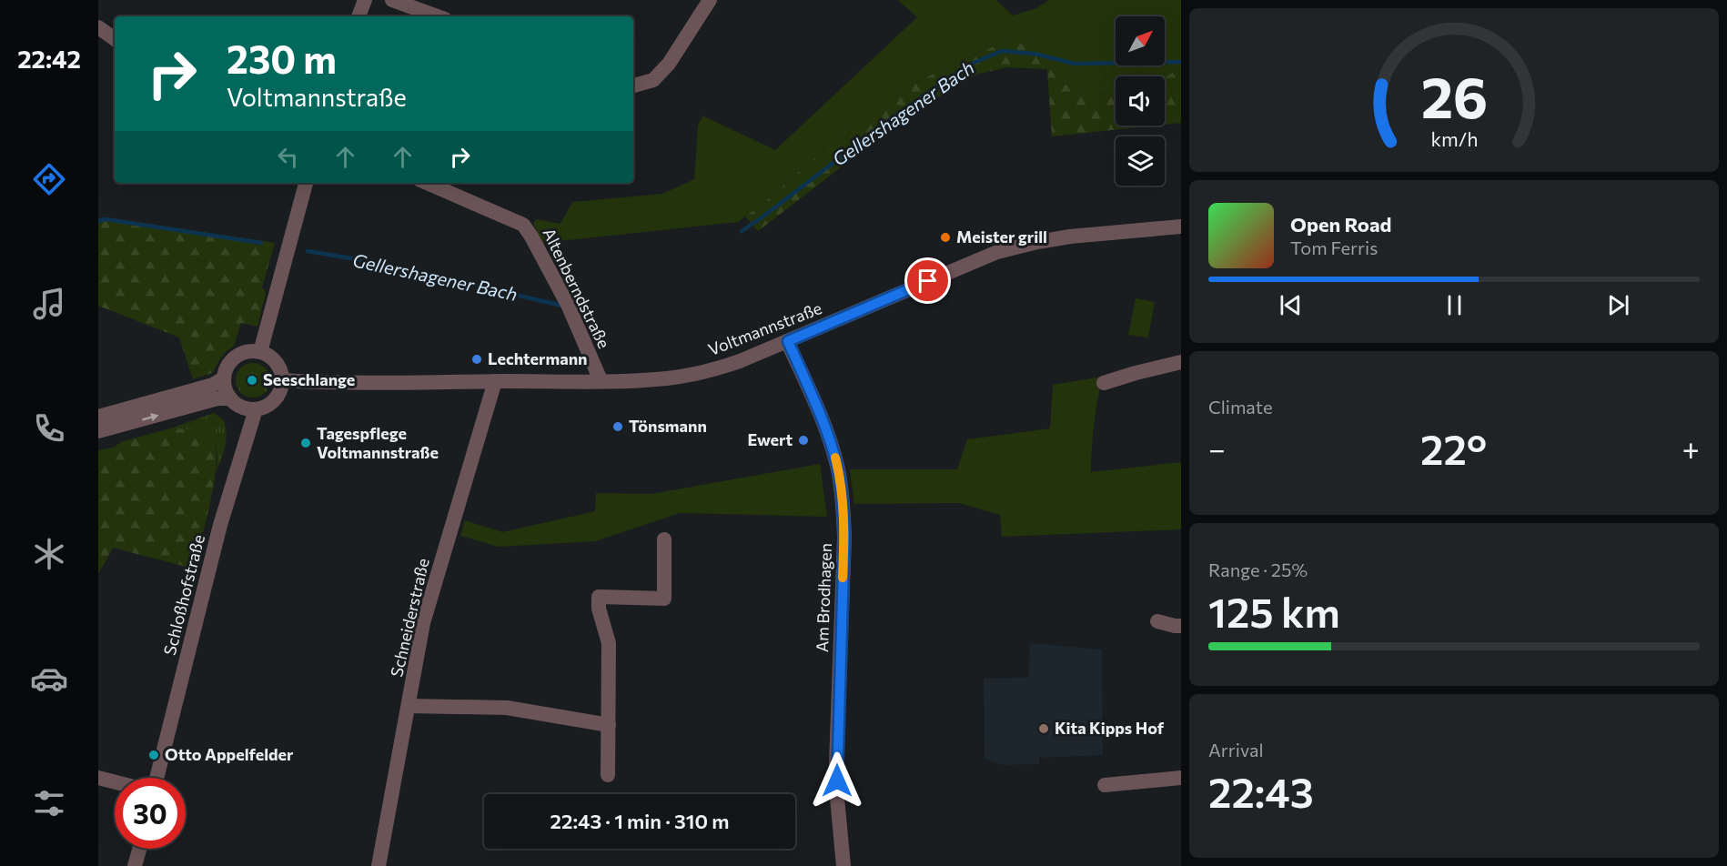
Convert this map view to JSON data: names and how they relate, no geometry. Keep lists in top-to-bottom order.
{
  "streets": {
    "street": [
      "Altenberndstraße",
      "Voltmannstraße",
      "Schloßhofstraße",
      "Am Brodhagen",
      "Schneiderstraße"
    ]
  },
  "crossings": [
    ["Altenberndstraße", "Voltmannstraße"],
    ["Voltmannstraße", "Schloßhofstraße"],
    ["Voltmannstraße", "Am Brodhagen"],
    ["Voltmannstraße", "Schneiderstraße"]
  ],
  "water": ["Gellershagener Bach"],
  "places": [
    "Meister grill",
    "Lechtermann",
    "Seeschlange",
    "Tönsmann",
    "Ewert",
    "Tagespflege Voltmannstraße",
    "Kita Kipps Hof",
    "Otto Appelfelder"
  ],
  "north": "top right",
  "page": {
    "tabs": "22:42",
    "turn": ["230 m", "Voltmannstraße"],
    "song": ["Open Road", "Tom Ferris"],
    "tile": [
      "Climate",
      ["Range · 25%", "125 km"],
      ["Arrival", "22:43"]
    ],
    "heat": ["−", "22°", "+"],
    "limit": "30",
    "trip": "22:43 · 1 min · 310 m",
    "gauge": ["26", "km/h"]
  }
}
